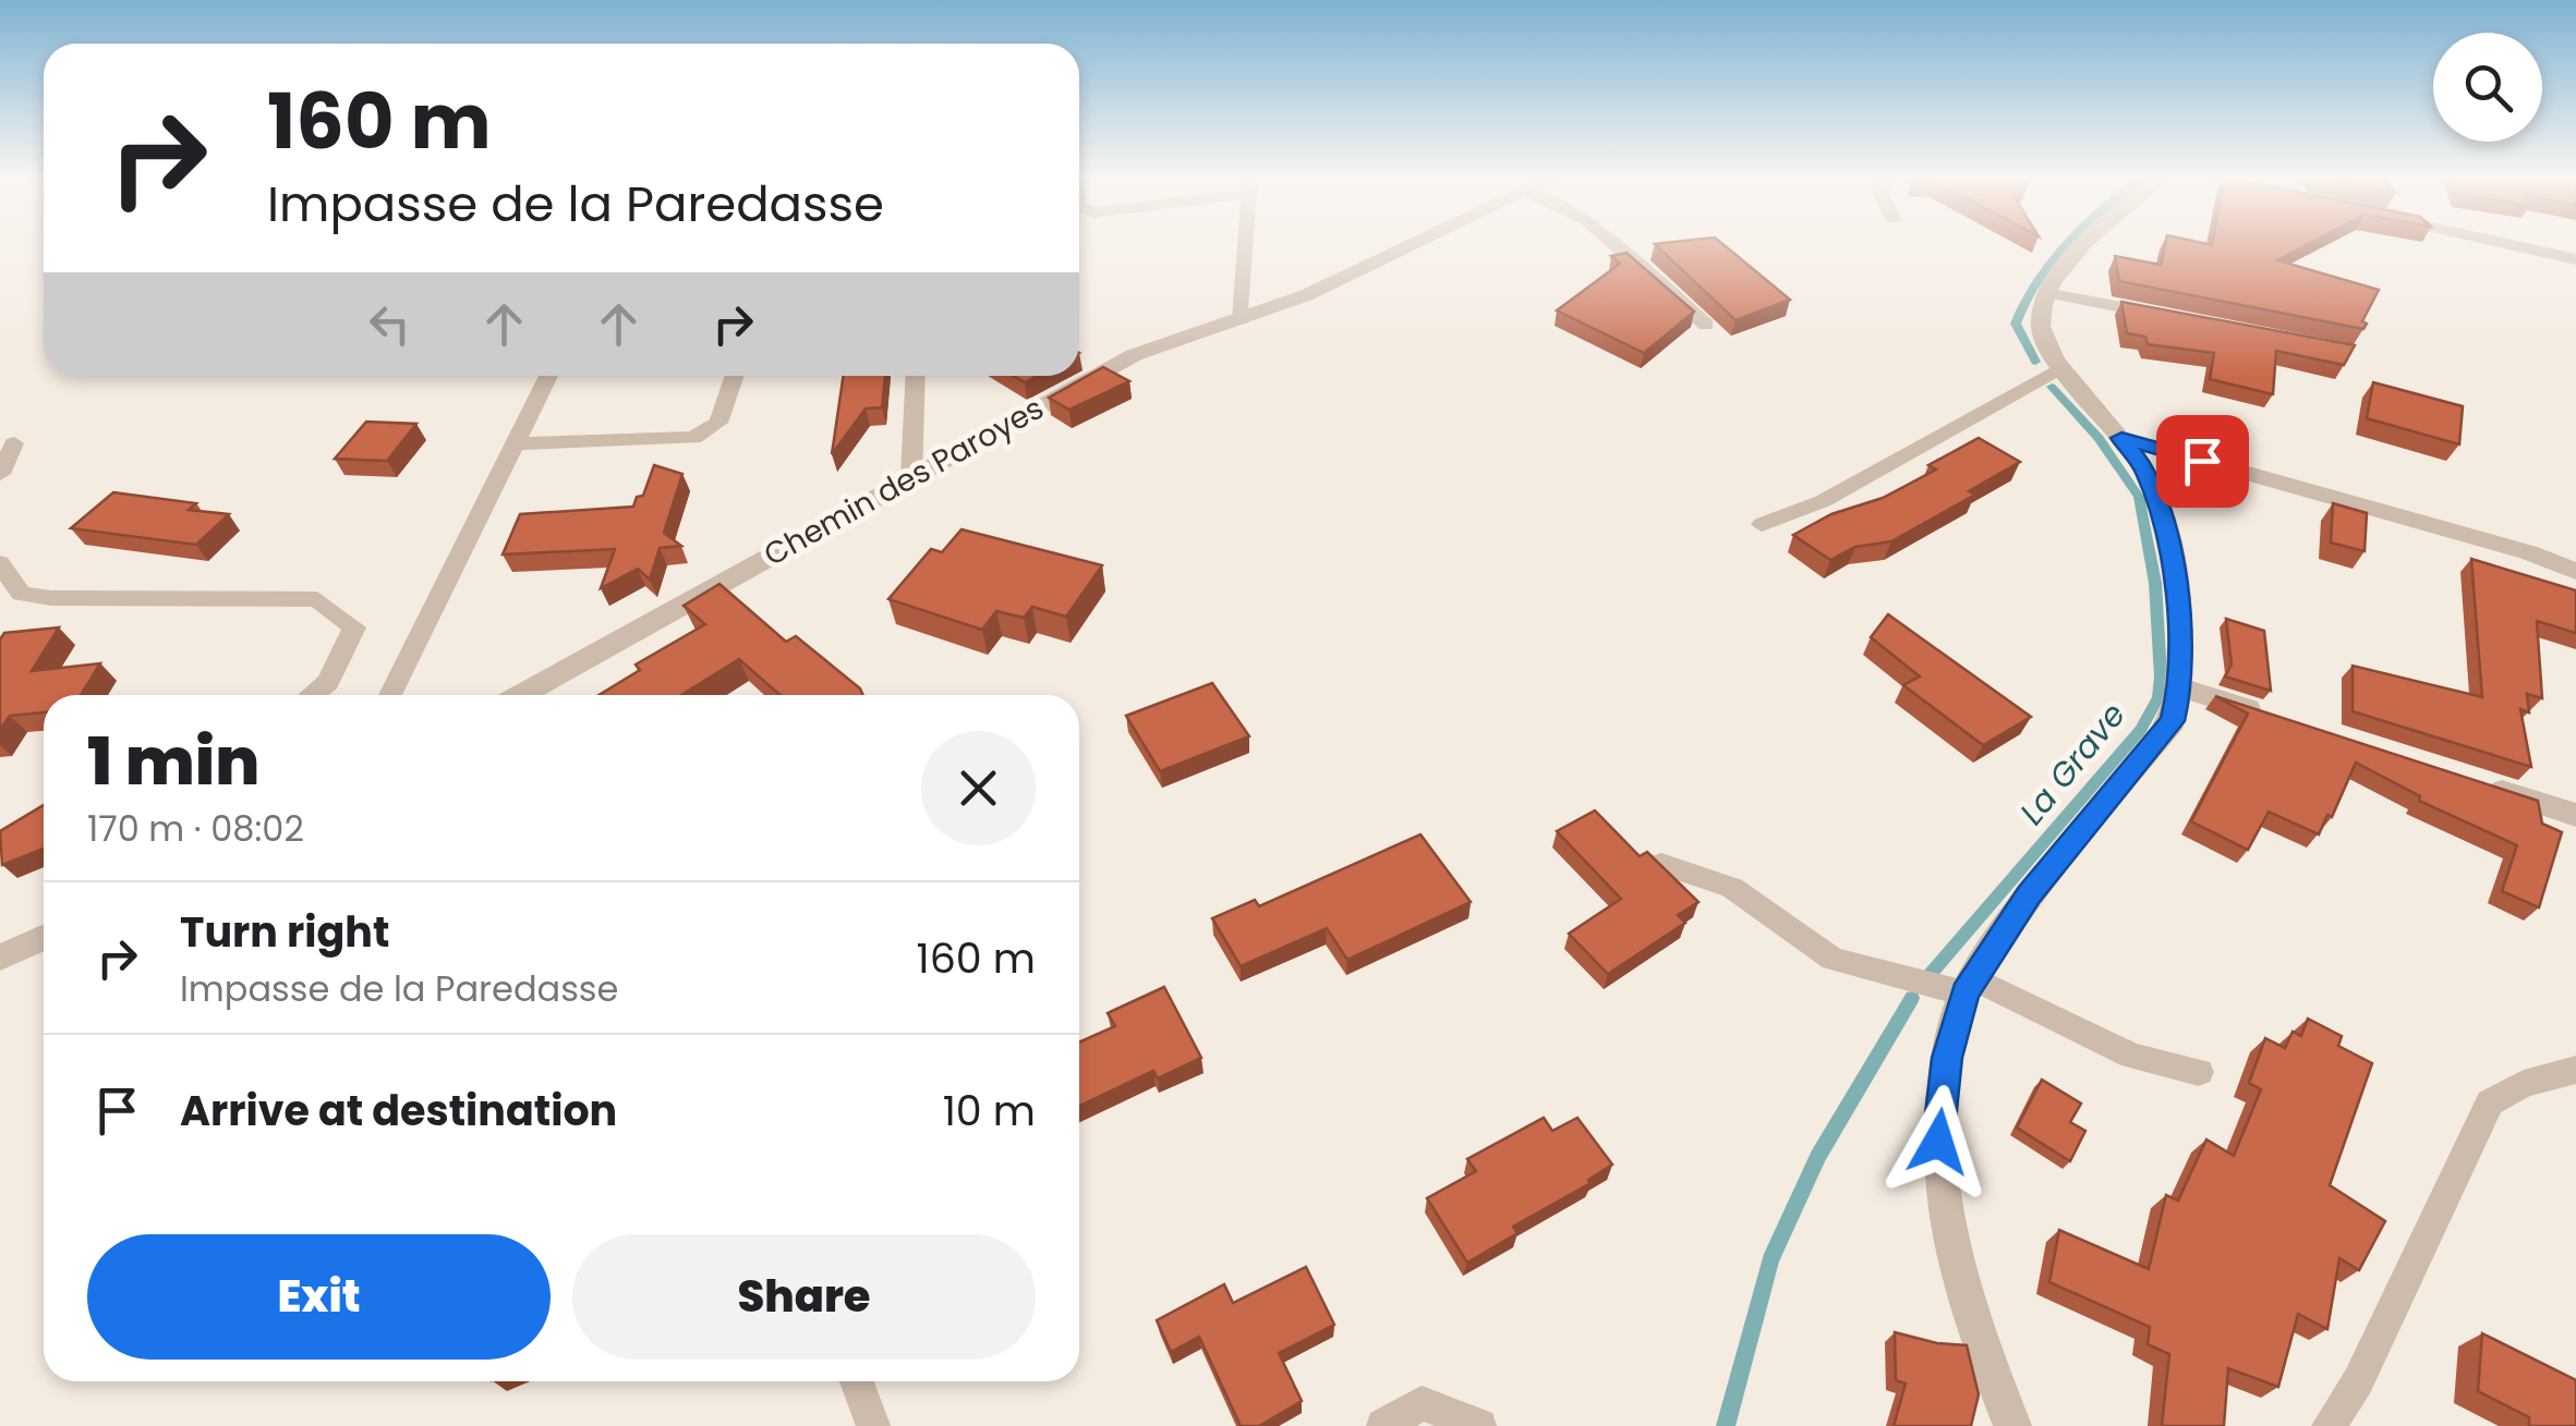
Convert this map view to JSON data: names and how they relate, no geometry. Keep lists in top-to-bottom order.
{
  "streets": {
    "street": ["Chemin des Paroyes"]
  },
  "water": ["La Grave"],
  "page": {
    "turn": ["160 m", "Impasse de la Paredasse"],
    "heading": ["1 min", "170 m · 08:02"],
    "list": [
      {
        "name": "Turn right",
        "note": "Impasse de la Paredasse",
        "value": "160 m"
      },
      {
        "name": "Arrive at destination",
        "value": "10 m"
      }
    ],
    "buttons": ["Exit", "Share"]
  }
}
